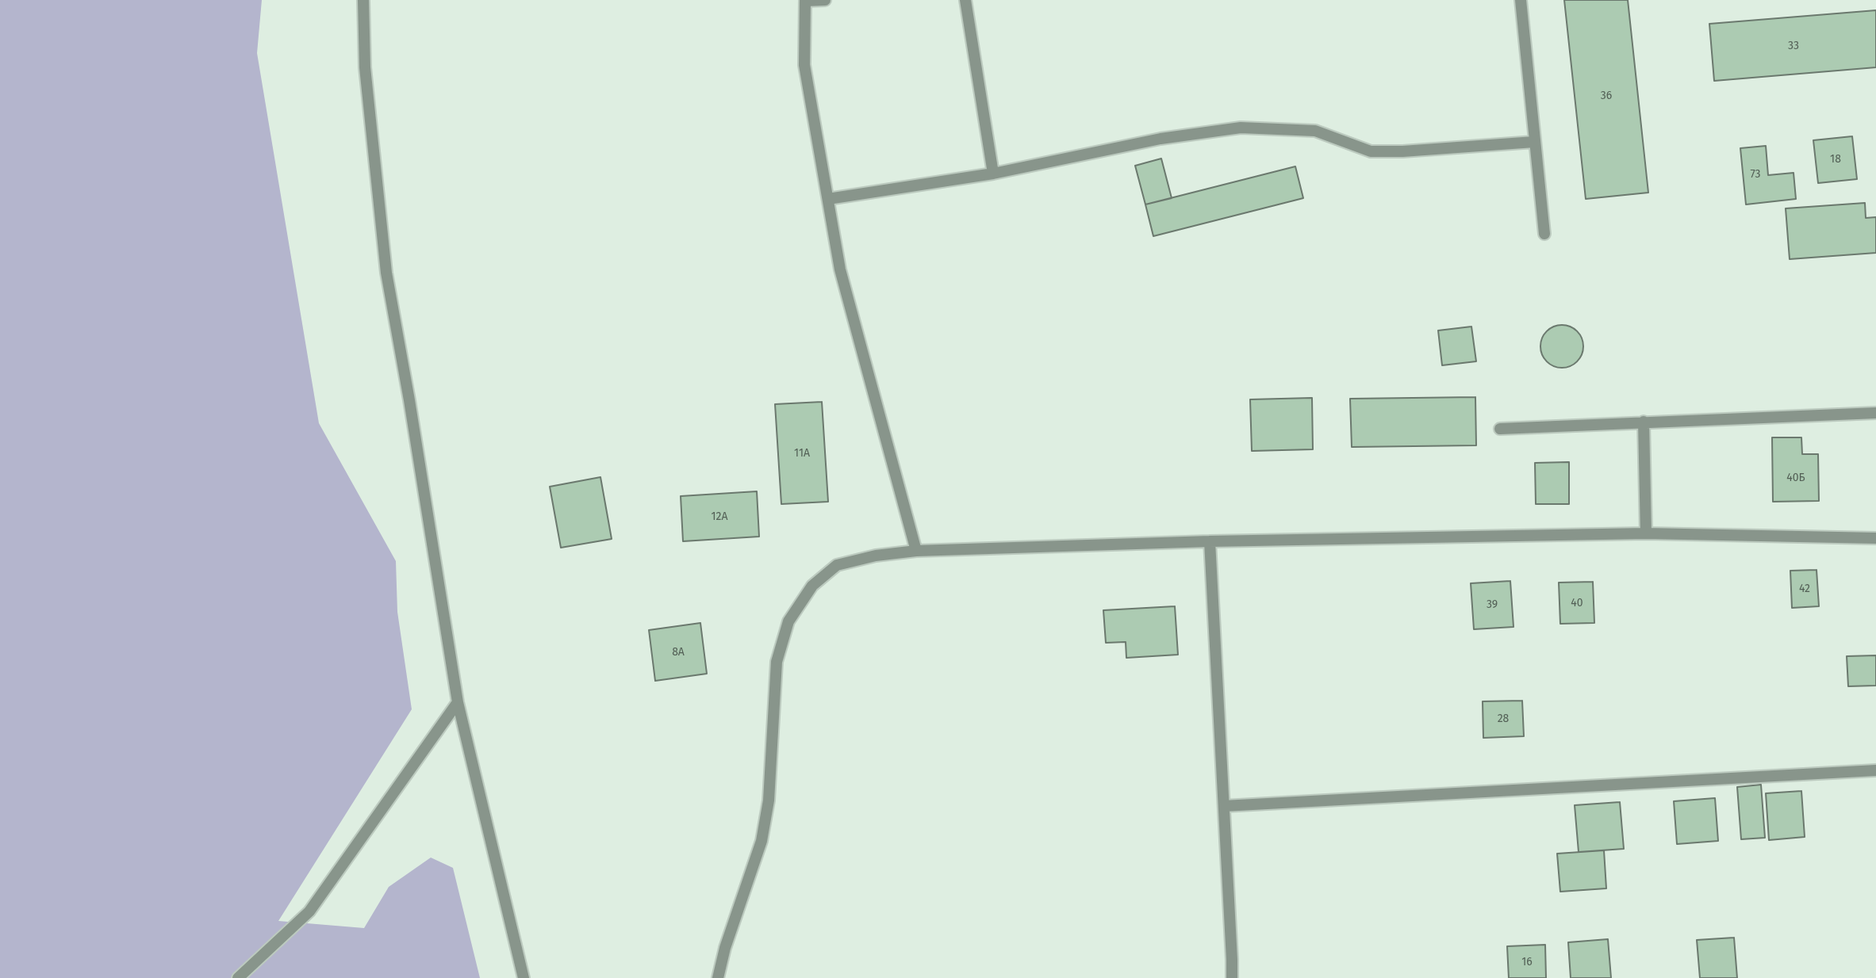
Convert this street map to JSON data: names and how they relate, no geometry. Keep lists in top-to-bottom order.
{
  "house_numbers": [
    "33",
    "36",
    "18",
    "73",
    "11А",
    "40Б",
    "12А",
    "42",
    "40",
    "39",
    "8А",
    "28",
    "16"
  ]
}
